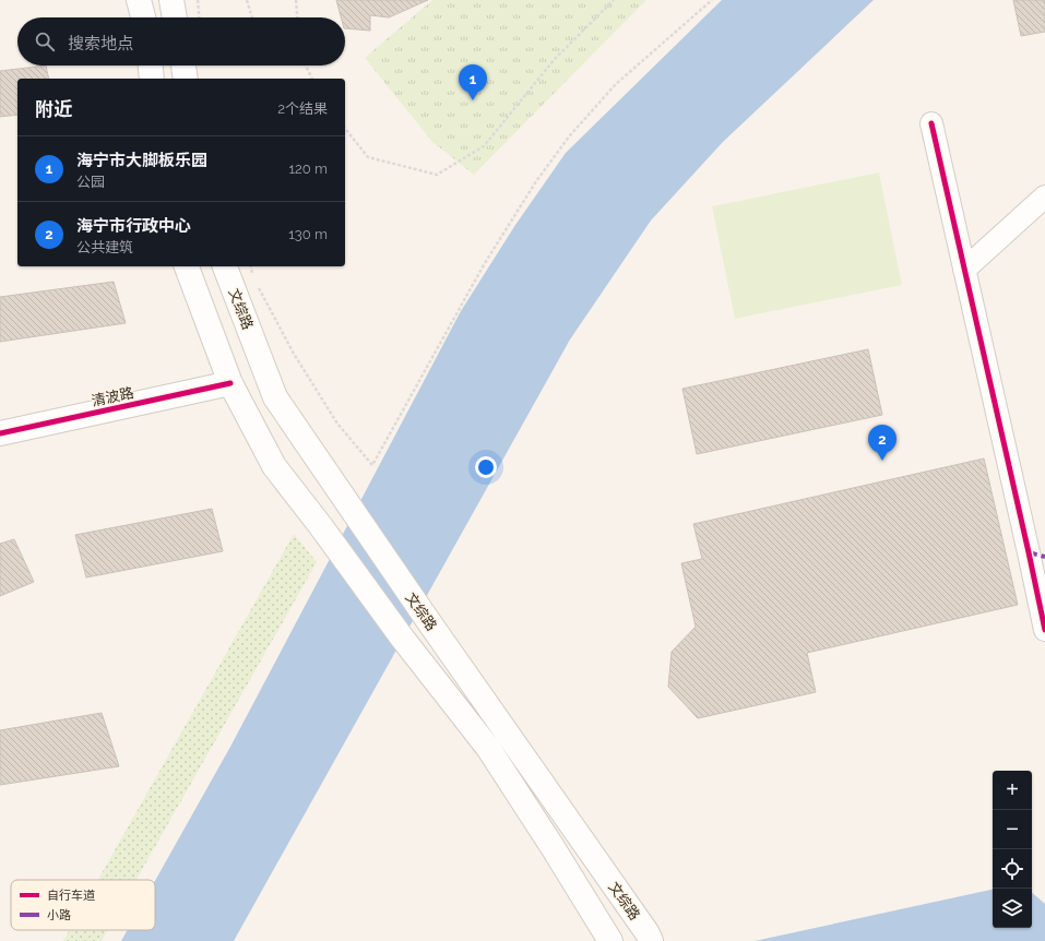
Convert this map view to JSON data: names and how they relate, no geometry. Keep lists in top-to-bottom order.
{
  "streets": {
    "main road": ["文综路", "清波路"]
  },
  "legend": ["自行车道", "小路"],
  "page": {
    "search": "搜索地点",
    "pins": ["1", "2"],
    "heading": ["附近", "2个结果"],
    "list": [
      {
        "mark": "1",
        "name": "海宁市大脚板乐园",
        "note": "公园",
        "value": "120 m"
      },
      {
        "mark": "2",
        "name": "海宁市行政中心",
        "note": "公共建筑",
        "value": "130 m"
      }
    ],
    "map_buttons": ["+", "−"]
  }
}
